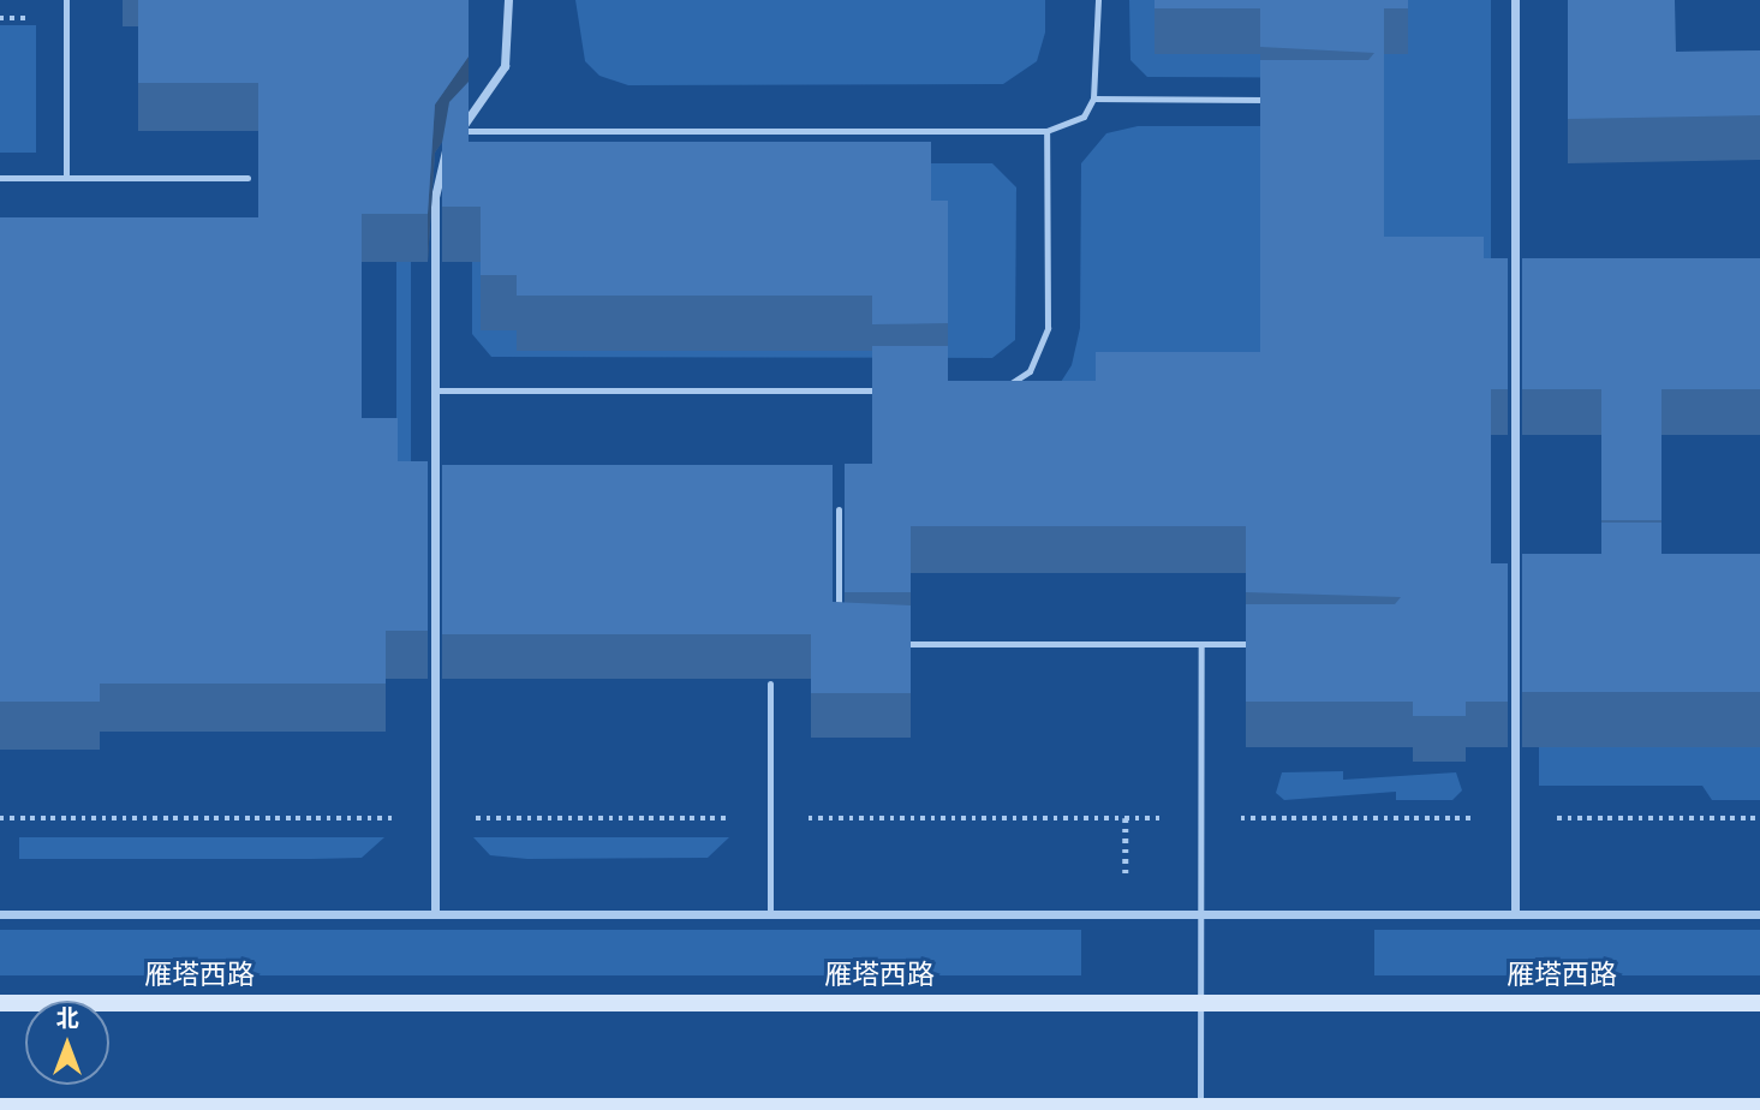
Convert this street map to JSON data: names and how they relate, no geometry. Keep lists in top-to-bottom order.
{
  "streets": {
    "main road": ["雁塔西路"]
  },
  "north": "top"
}
